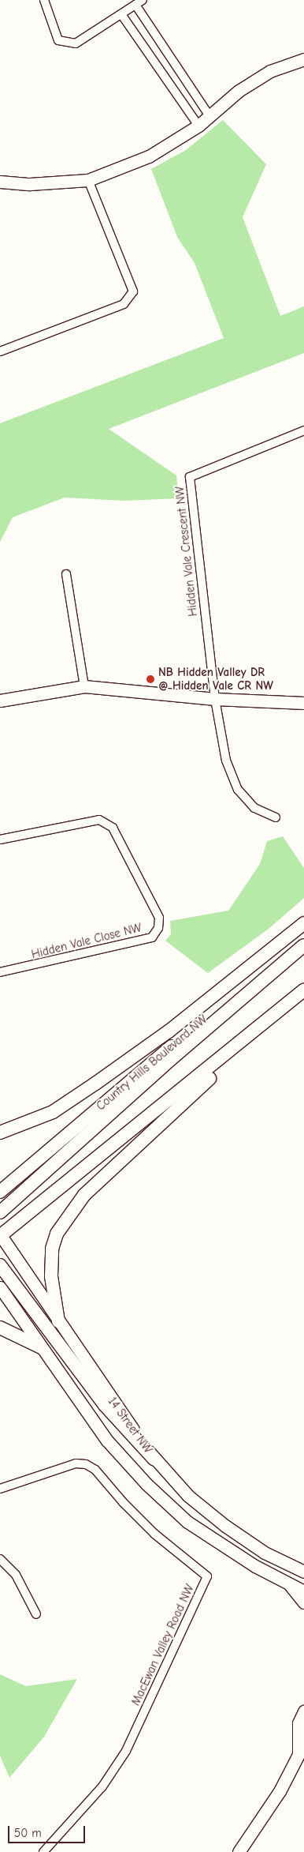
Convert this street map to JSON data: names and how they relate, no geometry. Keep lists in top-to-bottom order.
{
  "streets": {
    "main road": ["Country Hills Boulevard NW", "14 Street NW"],
    "street": ["Hidden Vale Crescent NW", "Hidden Vale Close NW", "MacEwan Valley Road NW"]
  },
  "places": ["NB Hidden Valley DR @ Hidden Vale CR NW"],
  "scale_bar": "50 m"
}
